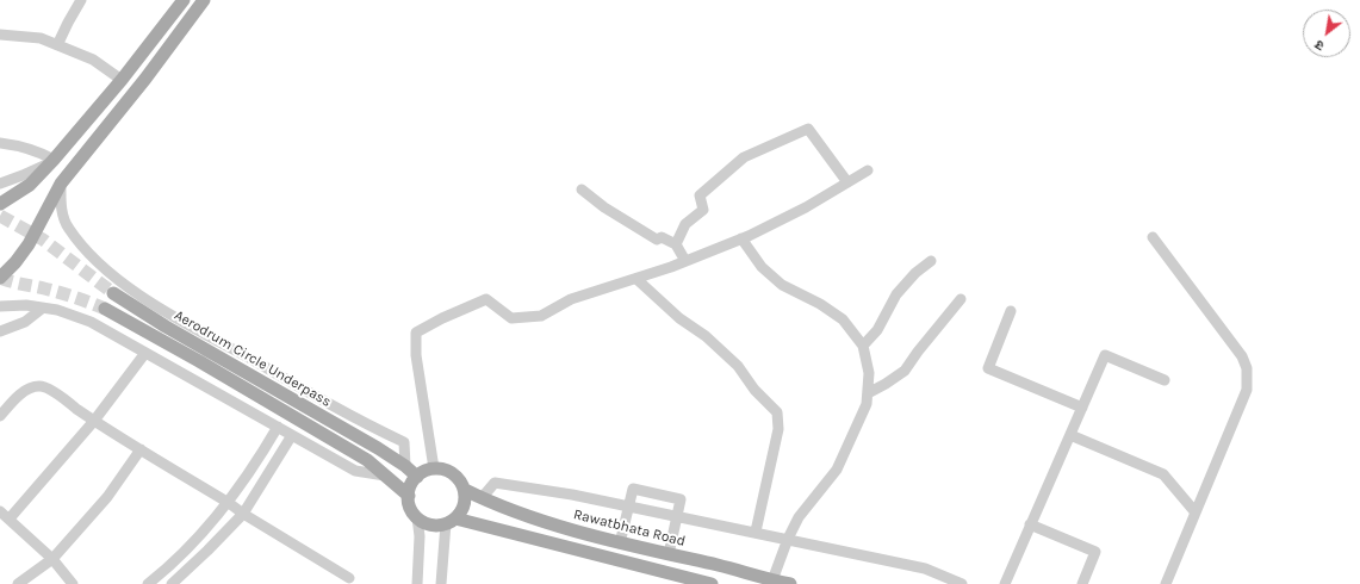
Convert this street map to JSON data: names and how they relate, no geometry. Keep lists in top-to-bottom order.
{
  "streets": {
    "main road": ["Aerodrum Circle Underpass", "Rawatbhata Road"]
  },
  "crossings": [
    ["Aerodrum Circle Underpass", "Rawatbhata Road"]
  ],
  "north": "bottom left"
}
